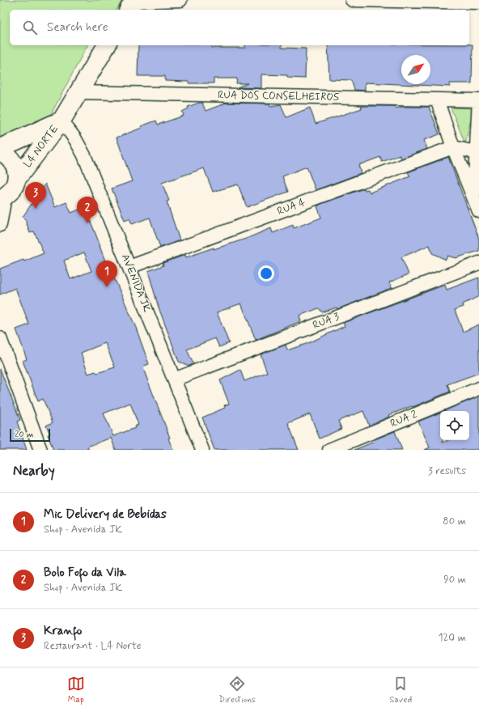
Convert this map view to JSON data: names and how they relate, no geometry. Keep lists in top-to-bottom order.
{
  "streets": {
    "street": [
      "RUA DOS CONSELHEIROS",
      "L4 NORTE",
      "RUA 4",
      "AVENIDA JK",
      "RUA 3",
      "RUA 2"
    ]
  },
  "crossings": [
    ["L4 NORTE", "AVENIDA JK"],
    ["RUA 4", "AVENIDA JK"],
    ["AVENIDA JK", "RUA 3"]
  ],
  "scale_bar": "20 m",
  "north": "top right",
  "page": {
    "search": "Search here",
    "pins": ["3", "2", "1"],
    "scale": "20 m",
    "heading": ["Nearby", "3 results"],
    "list": [
      {
        "mark": "1",
        "name": "Mic Delivery de Bebidas",
        "note": "Shop · Avenida JK",
        "value": "80 m"
      },
      {
        "mark": "2",
        "name": "Bolo Fofo da Vila",
        "note": "Shop · Avenida JK",
        "value": "90 m"
      },
      {
        "mark": "3",
        "name": "Kranfo",
        "note": "Restaurant · L4 Norte",
        "value": "120 m"
      }
    ],
    "nav": ["Map", "Directions", "Saved"]
  }
}
